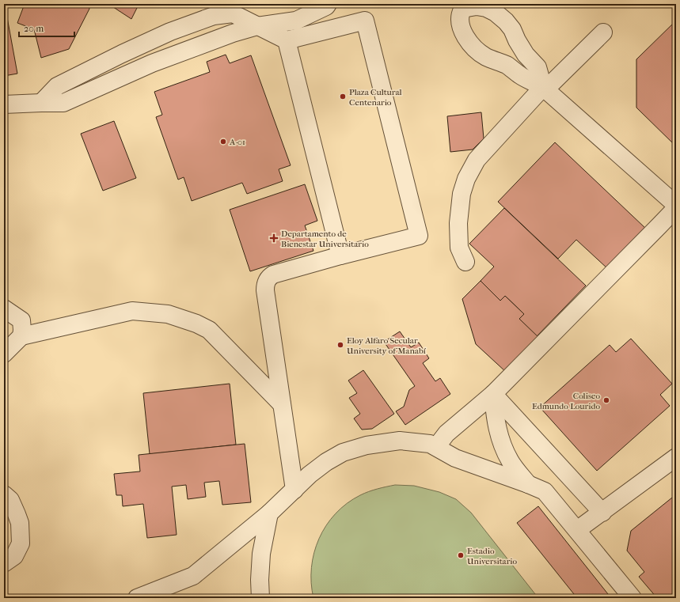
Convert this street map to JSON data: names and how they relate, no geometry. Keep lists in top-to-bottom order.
{
  "places": {
    "other": [
      "Plaza Cultural Centenario",
      "A-01",
      "Eloy Alfaro Secular University of Manabí",
      "Coliseo Edmundo Lourido",
      "Estadio Universitario"
    ],
    "health": ["Departamento de Bienestar Universitario"]
  },
  "scale_bar": "20 m"
}
